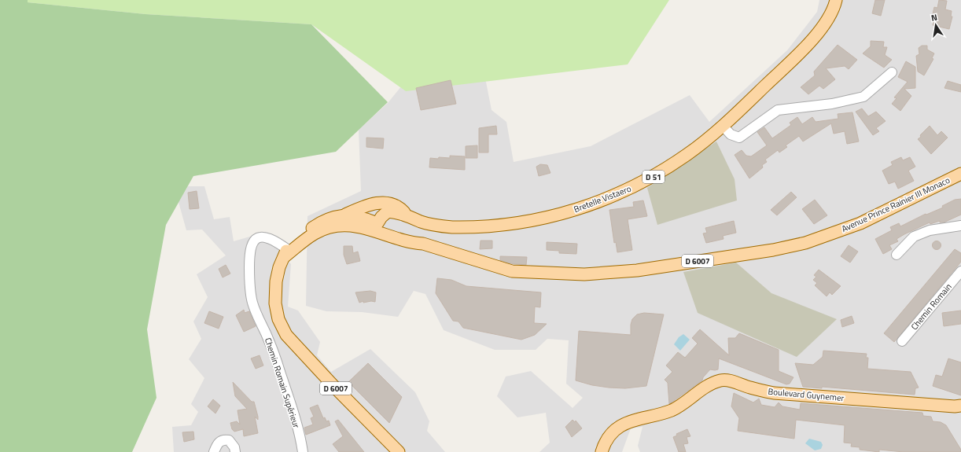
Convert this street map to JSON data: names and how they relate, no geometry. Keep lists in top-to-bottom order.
{
  "streets": {
    "main road": [
      "D 51",
      "Bretelle Vistaero",
      "Avenue Prince Rainier III Monaco",
      "D 6007",
      "Boulevard Guynemer"
    ],
    "street": ["Chemin Romain", "Chemin Romain Supérieur"]
  },
  "crossings": [
    ["Bretelle Vistaero", "Avenue Prince Rainier III Monaco"],
    ["Avenue Prince Rainier III Monaco", "Chemin Romain Supérieur"]
  ],
  "north": "top"
}
